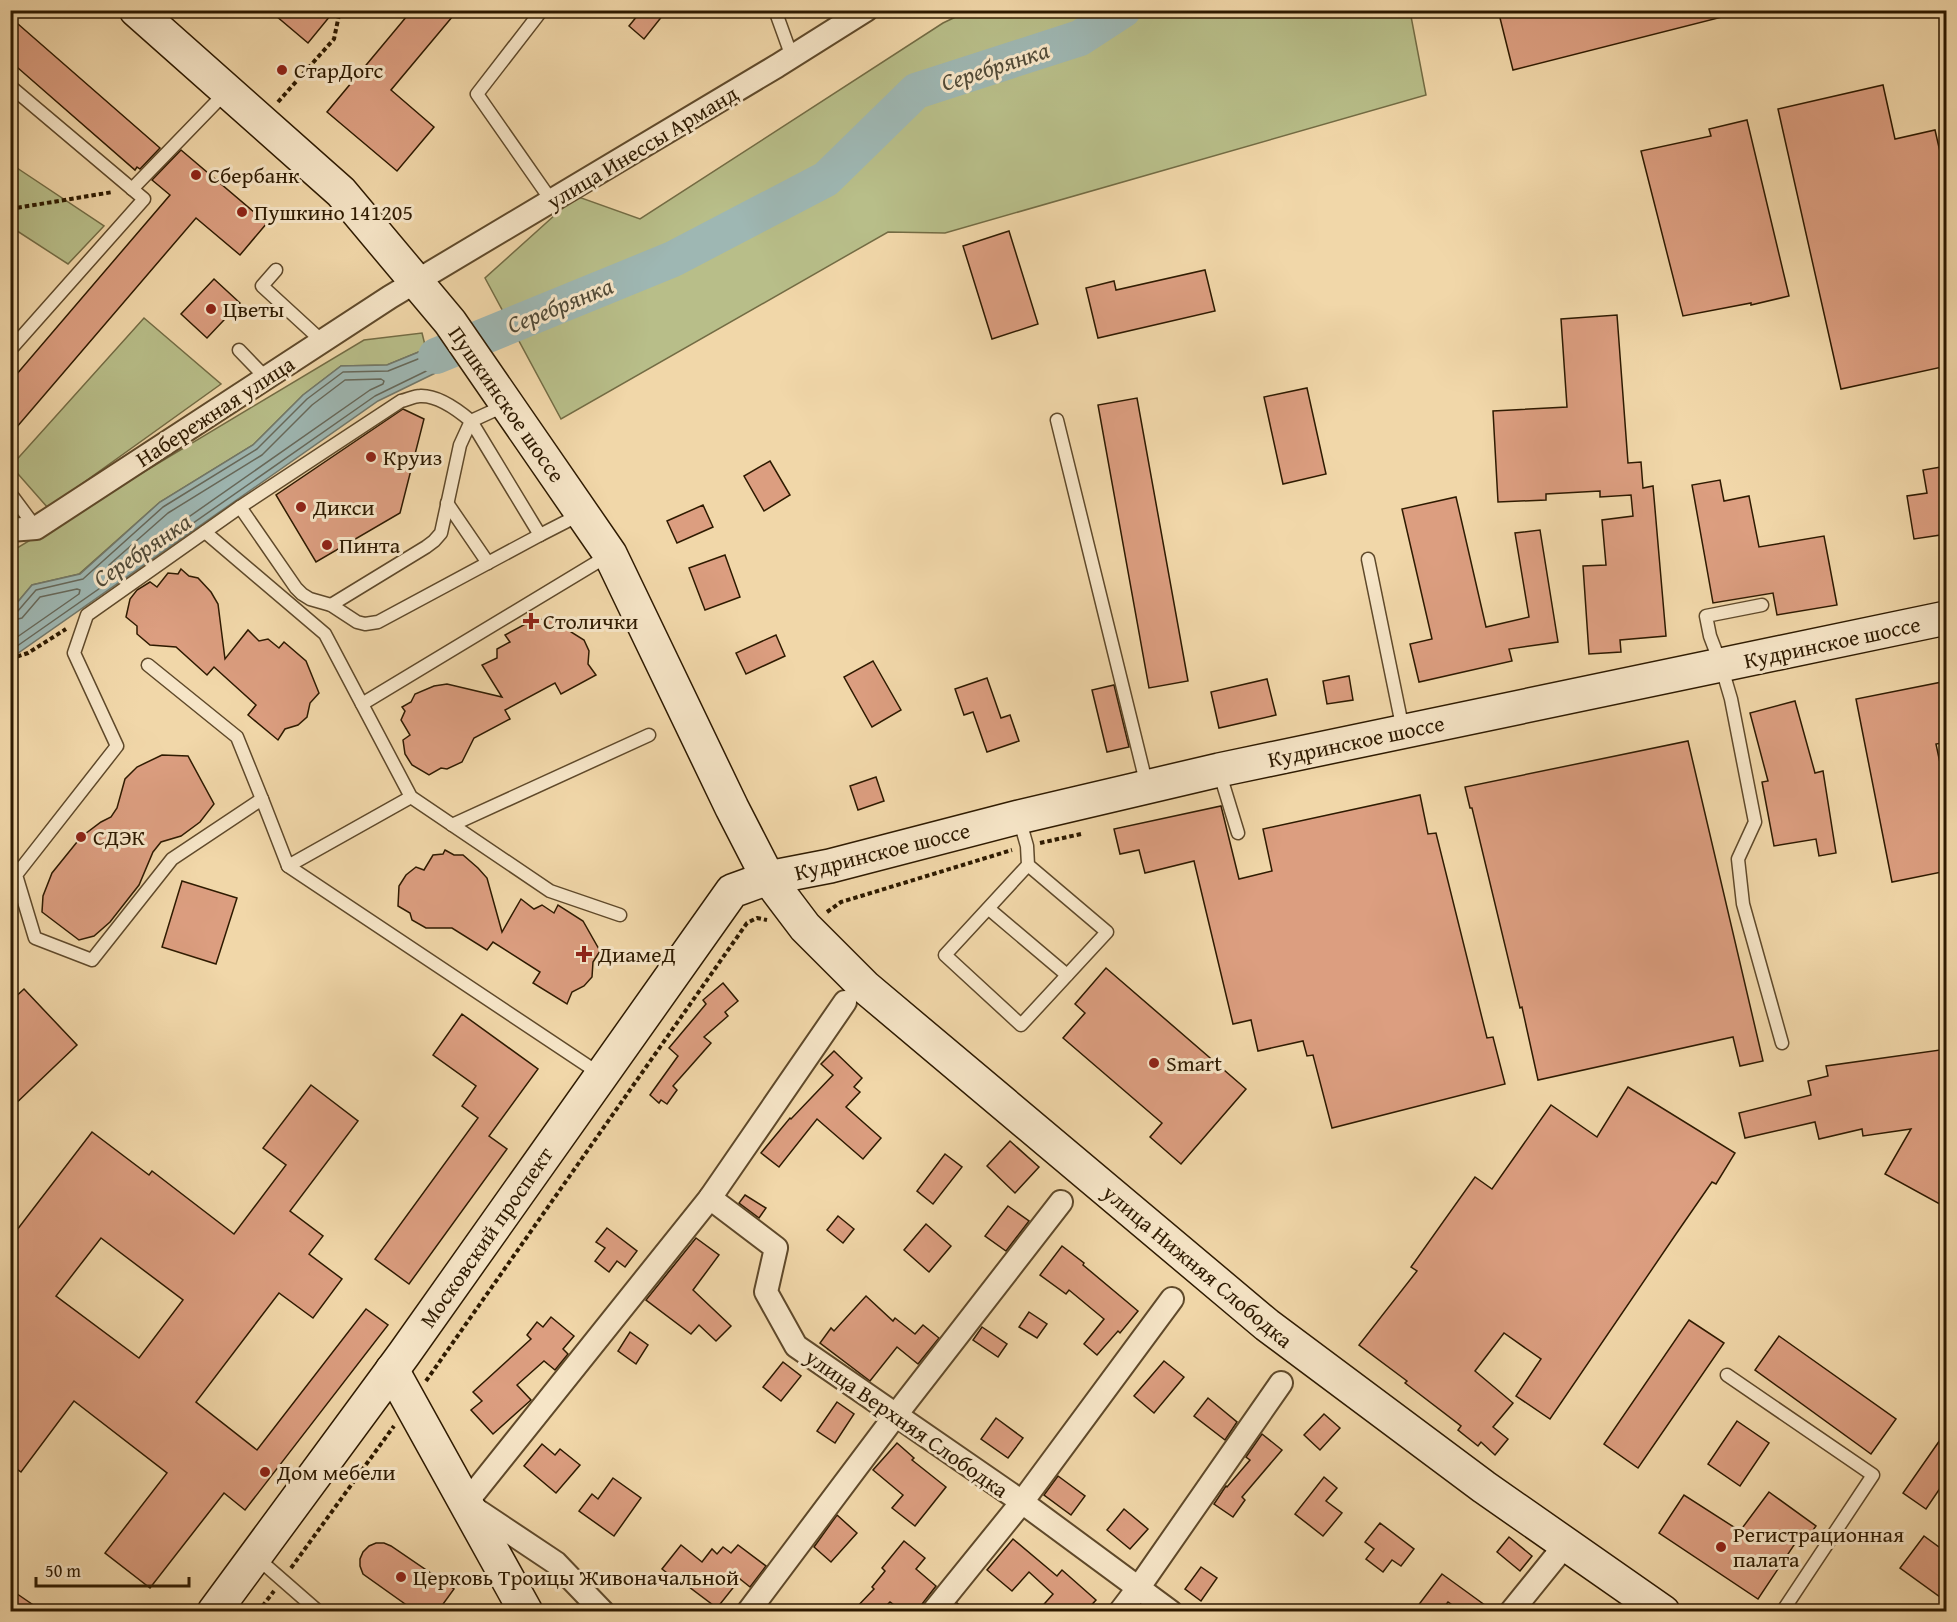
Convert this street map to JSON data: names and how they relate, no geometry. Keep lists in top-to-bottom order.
{
  "streets": {
    "main road": [
      "Пушкинское шоссе",
      "Кудринское шоссе",
      "Московский проспект",
      "улица Нижняя Слободка"
    ],
    "street": ["улица Инессы Арманд", "Набережная улица", "улица Верхняя Слободка"]
  },
  "crossings": [
    ["улица Инессы Арманд", "Пушкинское шоссе"],
    ["улица Инессы Арманд", "Набережная улица"],
    ["Пушкинское шоссе", "Набережная улица"],
    ["Пушкинское шоссе", "Кудринское шоссе"],
    ["Пушкинское шоссе", "Московский проспект"],
    ["Пушкинское шоссе", "улица Нижняя Слободка"],
    ["Кудринское шоссе", "Московский проспект"],
    ["Кудринское шоссе", "улица Нижняя Слободка"],
    ["Московский проспект", "улица Нижняя Слободка"]
  ],
  "water": ["Серебрянка"],
  "places": {
    "other": [
      "СтарДогс",
      "Сбербанк",
      "Пушкино 141205",
      "Цветы",
      "Круиз",
      "Дикси",
      "Пинта",
      "СДЭК",
      "Smart",
      "Дом мебели",
      "Регистрационная палата",
      "Церковь Троицы Живоначальной"
    ],
    "health": ["Столички", "ДиамеД"]
  },
  "scale_bar": "50 m"
}
